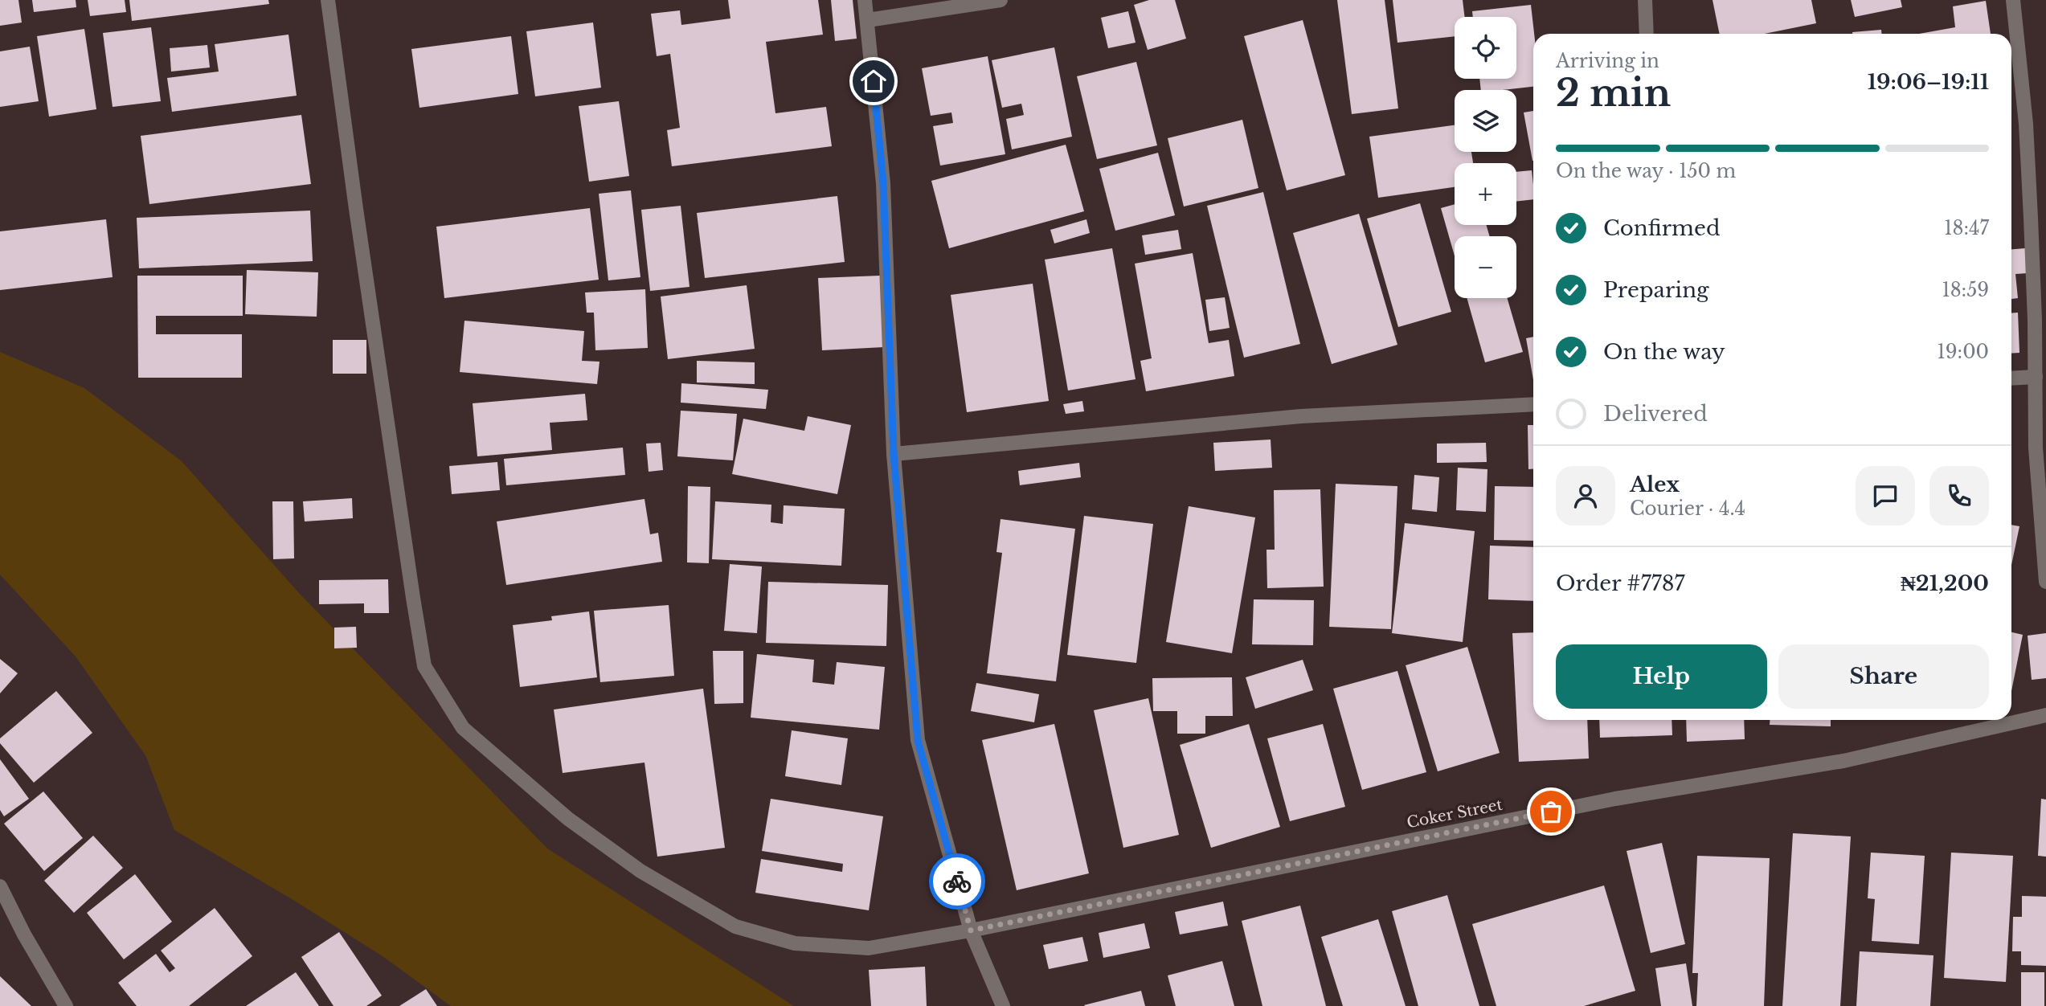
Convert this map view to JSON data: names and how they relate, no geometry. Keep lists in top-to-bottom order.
{
  "streets": {
    "street": ["Coker Street"]
  },
  "page": {
    "map_buttons": ["+", "−"],
    "heading": ["2 min", "Arriving in", "19:06–19:11"],
    "panel": [
      "Alex",
      "Courier · 4.4",
      "Order #7787",
      "₦21,200"
    ],
    "bar": "On the way · 150 m",
    "list": [
      ["Confirmed", "18:47"],
      ["Preparing", "18:59"],
      ["On the way", "19:00"],
      "Delivered"
    ],
    "buttons": ["Help", "Share"]
  }
}
